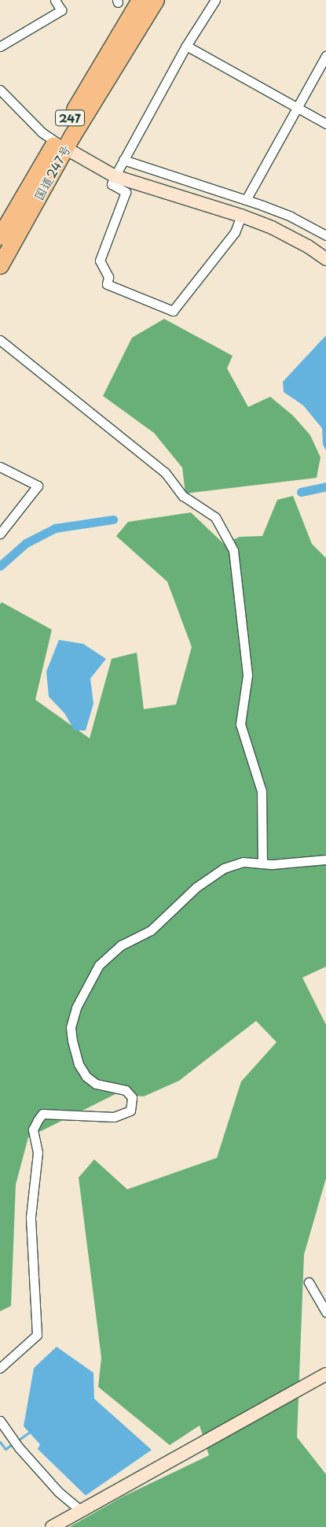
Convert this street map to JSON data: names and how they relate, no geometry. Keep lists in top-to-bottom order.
{
  "streets": {
    "highway": ["247", "国道247号"]
  }
}
